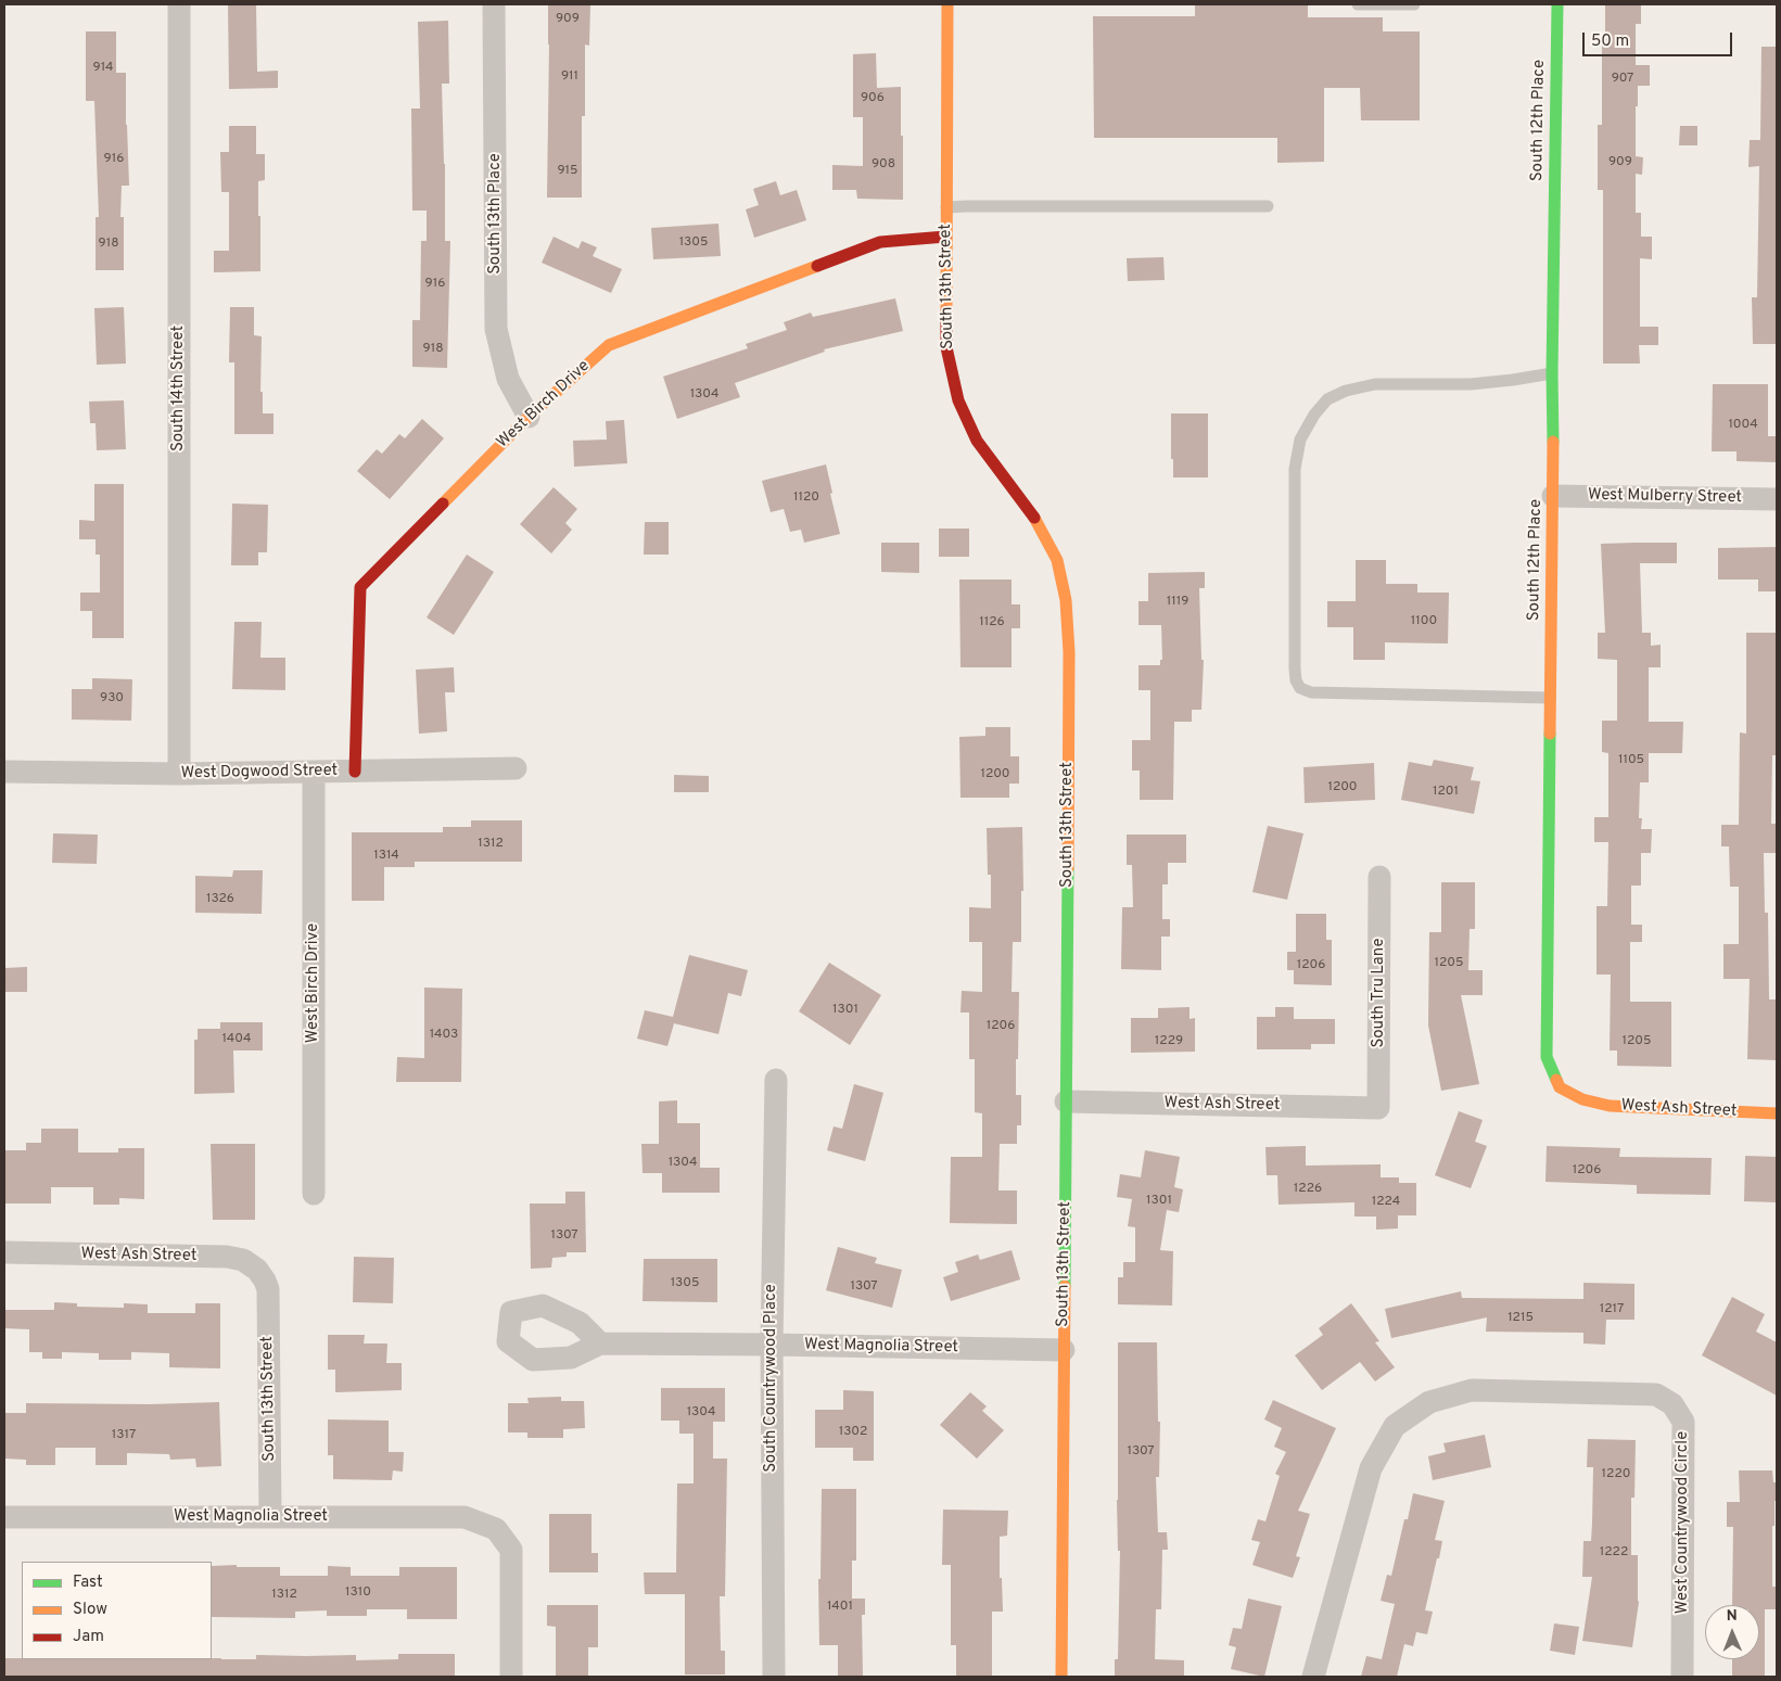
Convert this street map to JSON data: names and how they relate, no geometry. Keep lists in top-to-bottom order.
{
  "streets": {
    "street": [
      "South 12th Place",
      "South 13th Place",
      "South 13th Street",
      "South 14th Street",
      "West Birch Drive",
      "West Mulberry Street",
      "West Dogwood Street",
      "South Tru Lane",
      "West Ash Street",
      "West Magnolia Street",
      "South Countrywood Place",
      "West Countrywood Circle"
    ]
  },
  "crossings": [
    ["South 12th Place", "West Mulberry Street"],
    ["South 12th Place", "West Ash Street"],
    ["South 13th Place", "West Birch Drive"],
    ["South 13th Street", "West Birch Drive"],
    ["South 13th Street", "West Ash Street"],
    ["South 13th Street", "West Magnolia Street"],
    ["South 14th Street", "West Dogwood Street"],
    ["West Birch Drive", "West Dogwood Street"],
    ["South Tru Lane", "West Ash Street"],
    ["West Magnolia Street", "South Countrywood Place"]
  ],
  "house_numbers": [
    "909",
    "914",
    "911",
    "907",
    "906",
    "916",
    "909",
    "908",
    "915",
    "1305",
    "918",
    "916",
    "918",
    "1304",
    "1004",
    "1120",
    "1119",
    "1100",
    "1126",
    "930",
    "1105",
    "1200",
    "1200",
    "1201",
    "1312",
    "1314",
    "1326",
    "1205",
    "1206",
    "1301",
    "1206",
    "1403",
    "1404",
    "1229",
    "1205",
    "1304",
    "1206",
    "1226",
    "1301",
    "1224",
    "1307",
    "1305",
    "1307",
    "1217",
    "1215",
    "1304",
    "1302",
    "1317",
    "1307",
    "1220",
    "1222",
    "1310",
    "1312",
    "1401"
  ],
  "legend": ["Fast", "Slow", "Jam"],
  "scale_bar": "50 m",
  "north": "top"
}
